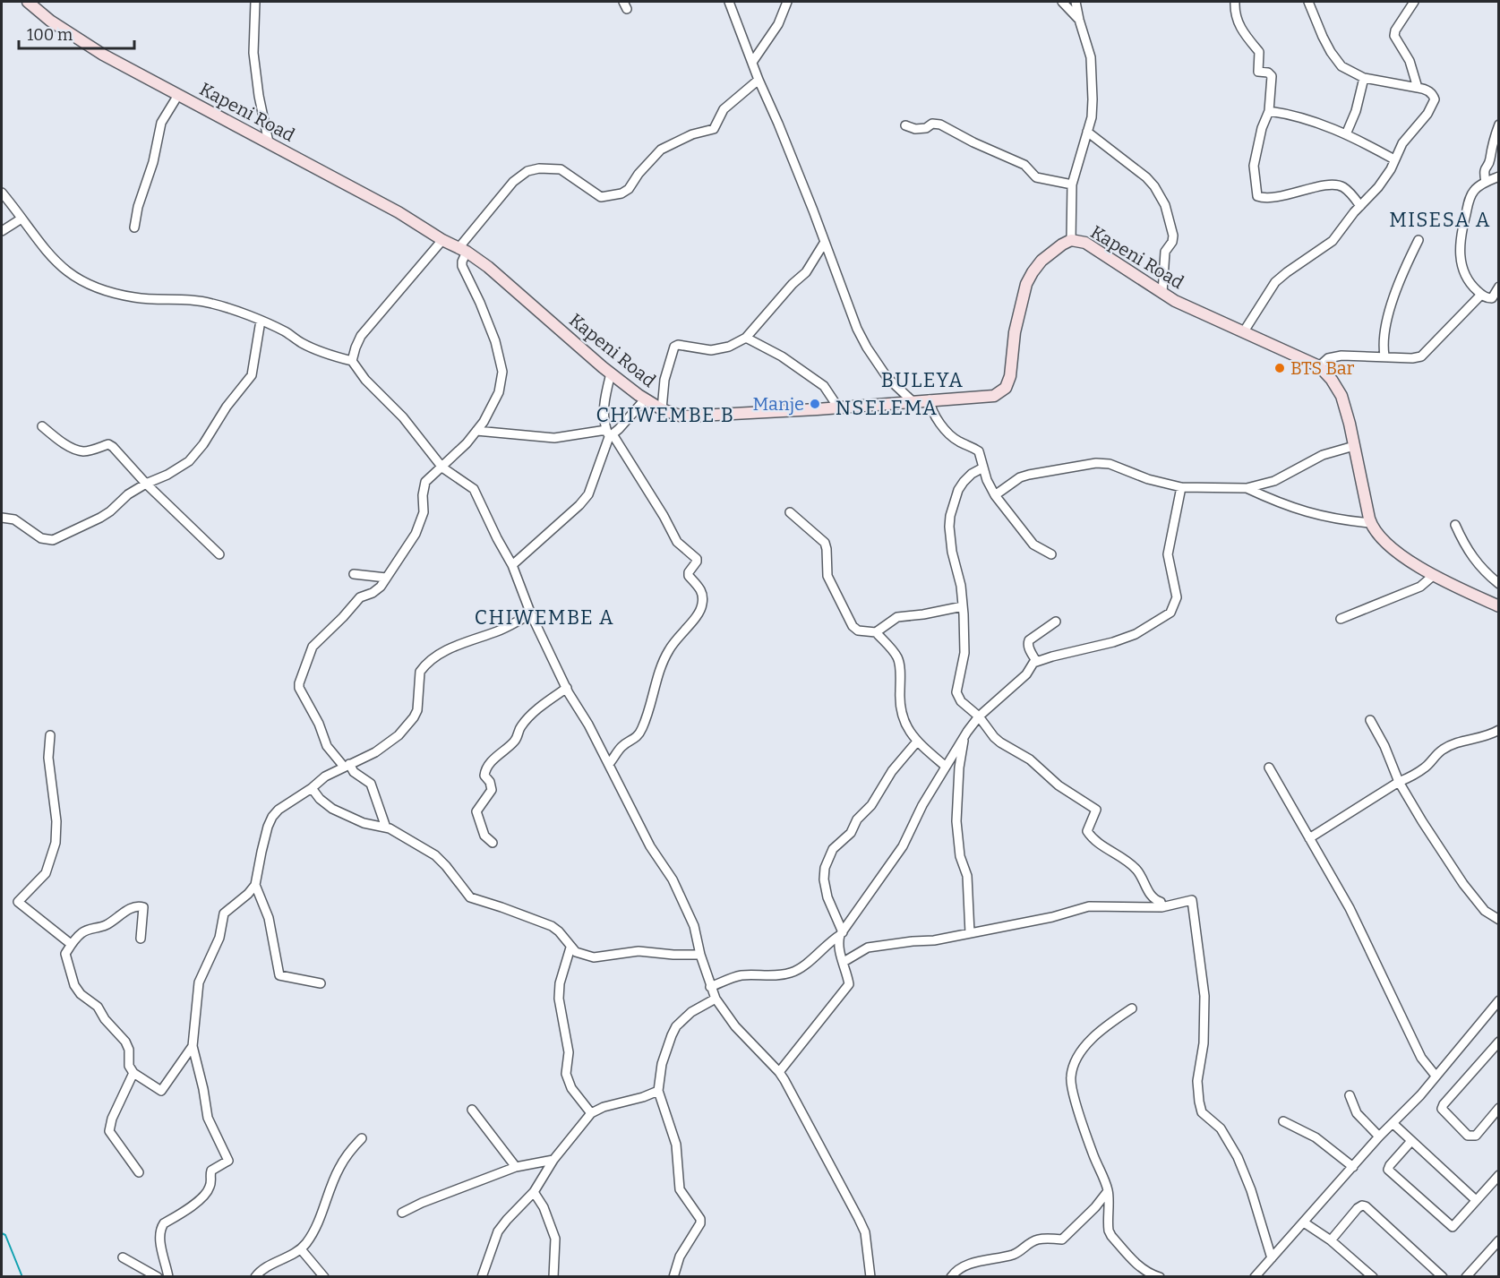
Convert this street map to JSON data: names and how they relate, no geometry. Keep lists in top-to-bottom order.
{
  "streets": {
    "main road": ["Kapeni Road"]
  },
  "districts": [
    "MISESA A",
    "BULEYA",
    "NSELEMA",
    "CHIWEMBE B",
    "CHIWEMBE A"
  ],
  "places": ["BTS Bar", "Manje"],
  "scale_bar": "100 m"
}
